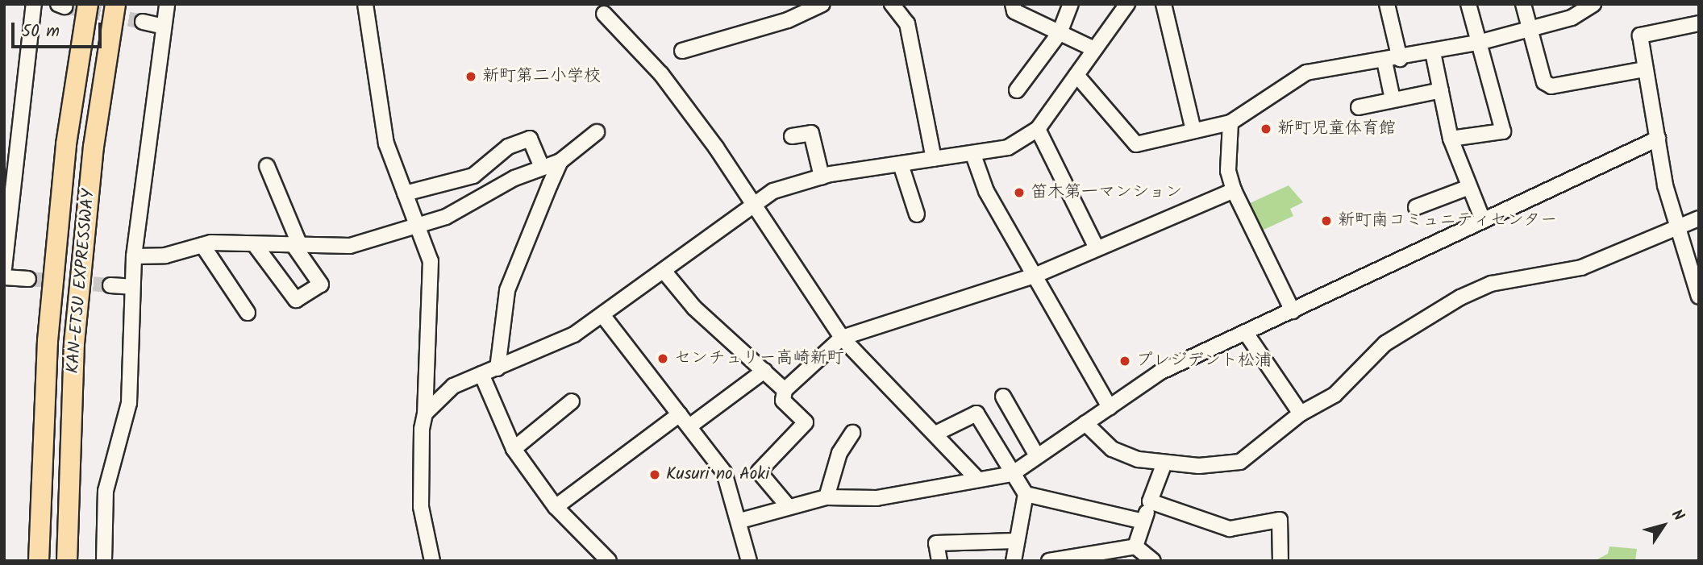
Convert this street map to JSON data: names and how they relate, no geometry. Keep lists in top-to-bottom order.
{
  "streets": {
    "highway": ["KAN-ETSU EXPRESSWAY"]
  },
  "places": [
    "新町第二小学校",
    "新町児童体育館",
    "笛木第一マンション",
    "新町南コミュニティセンター",
    "センチュリー高崎新町",
    "プレジデント松浦",
    "Kusuri no Aoki"
  ],
  "scale_bar": "50 m",
  "north": "top right"
}
